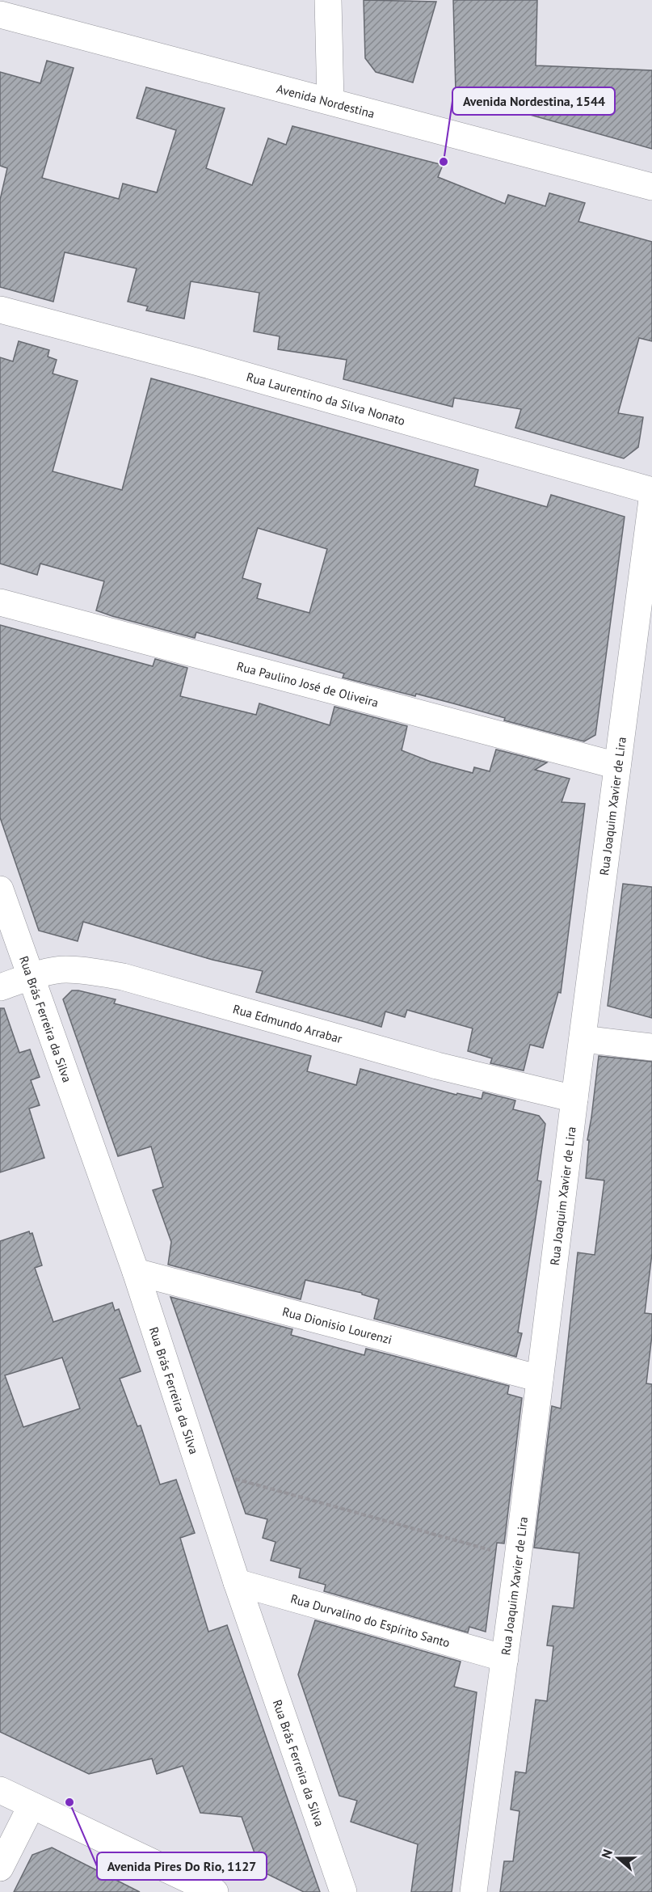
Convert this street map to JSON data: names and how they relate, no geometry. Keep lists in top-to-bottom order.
{
  "streets": {
    "street": [
      "Avenida Nordestina",
      "Rua Laurentino da Silva Nonato",
      "Rua Paulino José de Oliveira",
      "Rua Joaquim Xavier de Lira",
      "Rua Brás Ferreira da Silva",
      "Rua Edmundo Arrabar",
      "Rua Dionisio Lourenzi",
      "Rua Durvalino do Espírito Santo"
    ]
  },
  "crossings": [
    ["Rua Laurentino da Silva Nonato", "Rua Joaquim Xavier de Lira"],
    ["Rua Paulino José de Oliveira", "Rua Joaquim Xavier de Lira"],
    ["Rua Joaquim Xavier de Lira", "Rua Edmundo Arrabar"],
    ["Rua Joaquim Xavier de Lira", "Rua Dionisio Lourenzi"],
    ["Rua Joaquim Xavier de Lira", "Rua Durvalino do Espírito Santo"],
    ["Rua Brás Ferreira da Silva", "Rua Edmundo Arrabar"],
    ["Rua Brás Ferreira da Silva", "Rua Dionisio Lourenzi"],
    ["Rua Brás Ferreira da Silva", "Rua Durvalino do Espírito Santo"]
  ],
  "places": ["Avenida Nordestina, 1544", "Avenida Pires Do Rio, 1127"],
  "north": "left"
}
